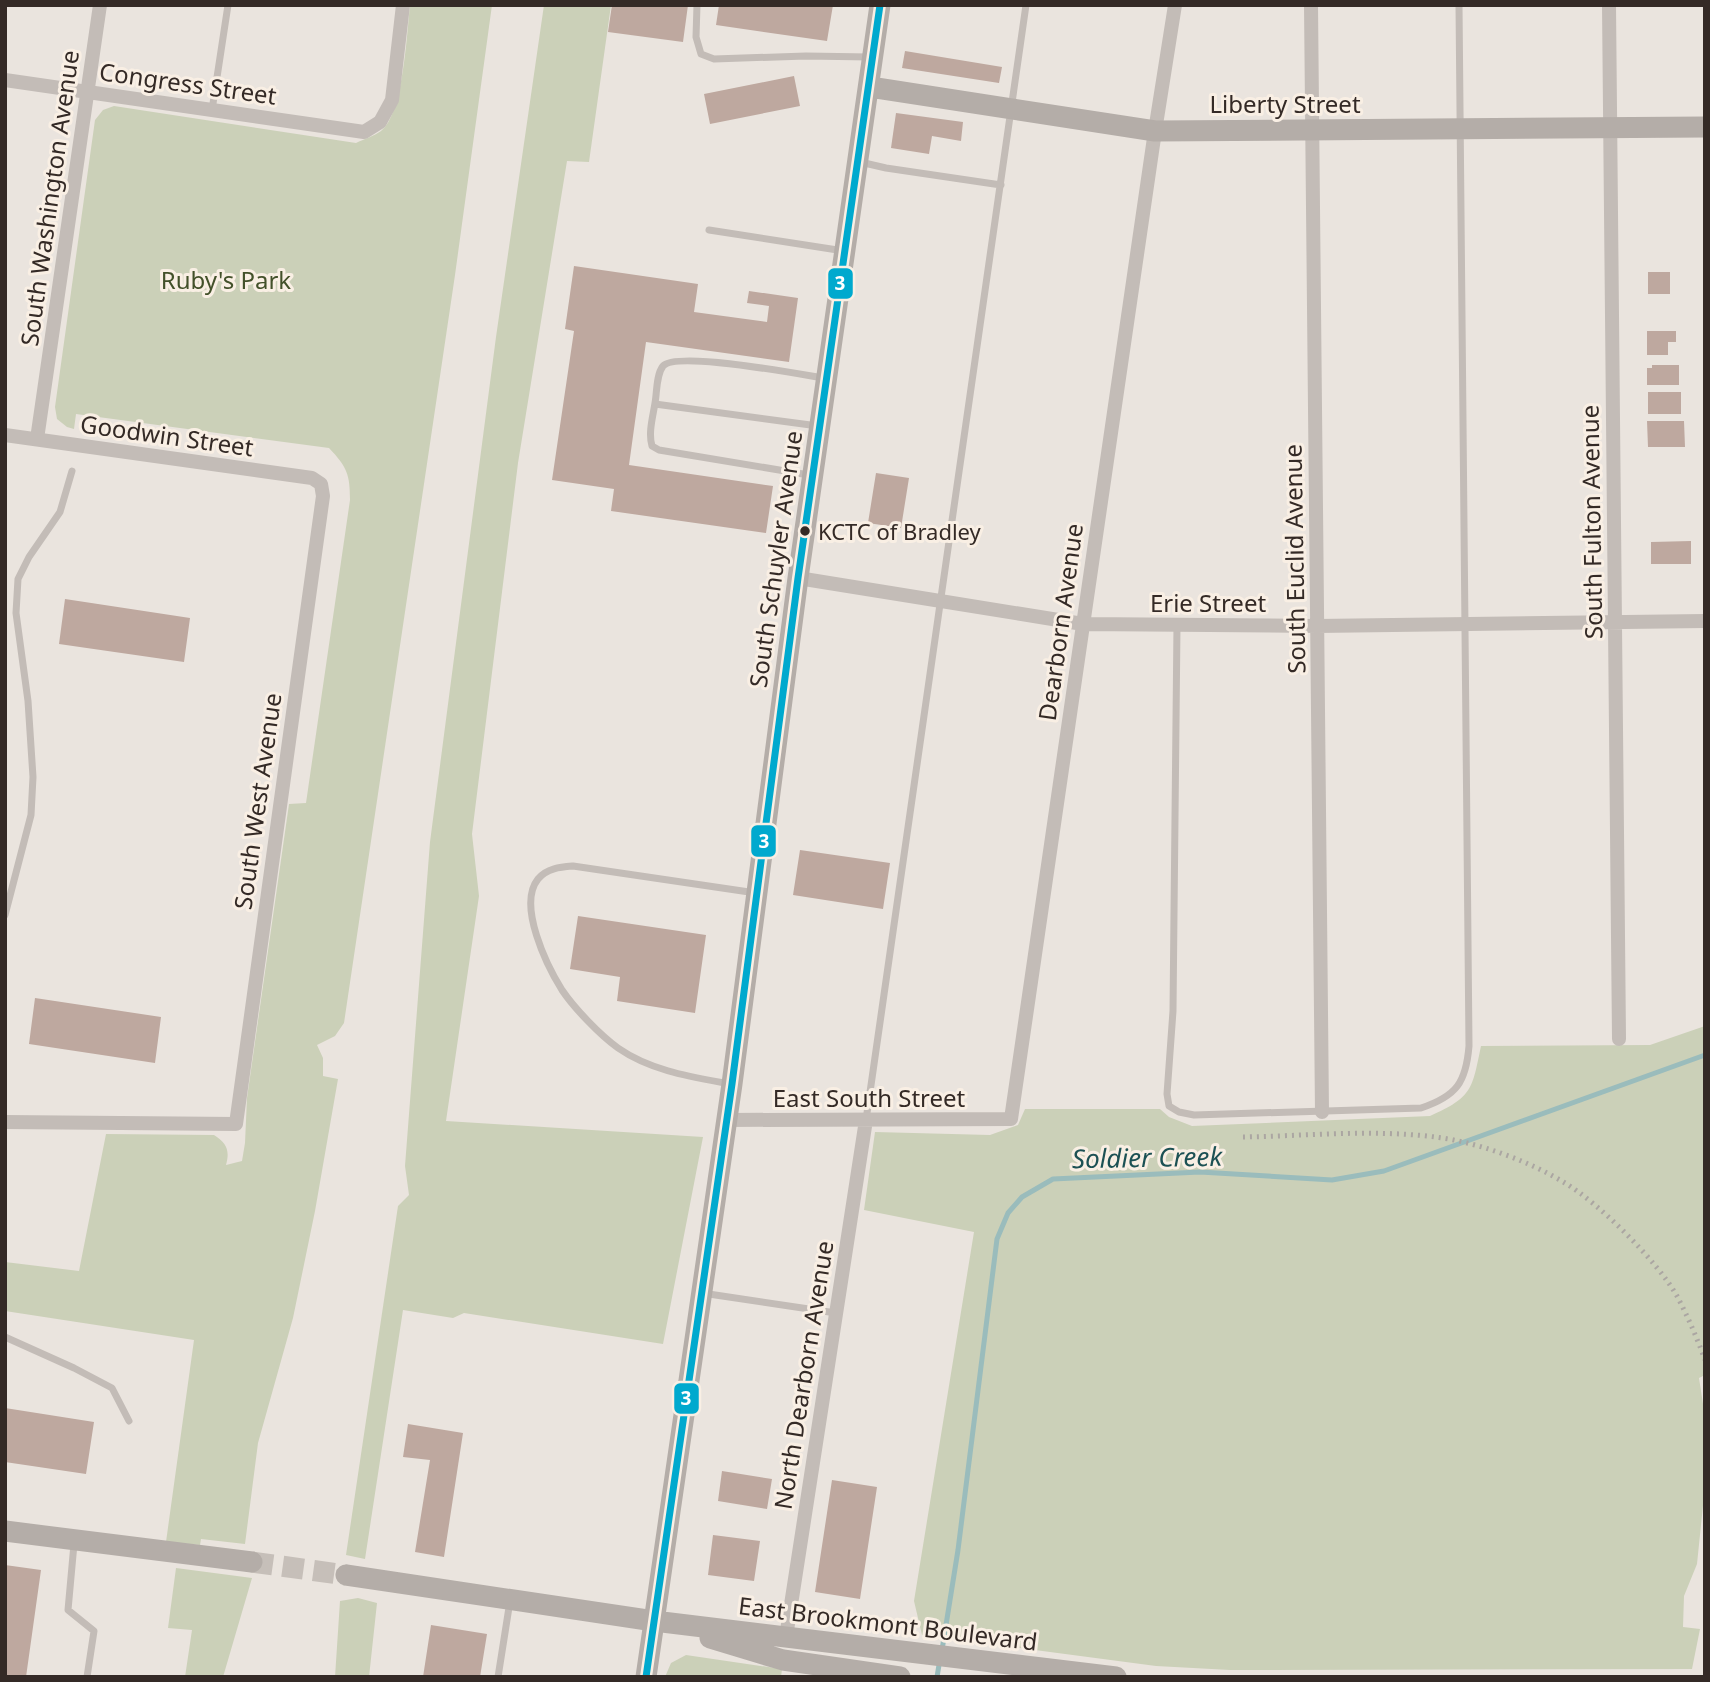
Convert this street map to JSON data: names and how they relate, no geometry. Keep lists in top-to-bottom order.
{
  "streets": {
    "main road": ["Liberty Street", "South Schuyler Avenue", "East Brookmont Boulevard"],
    "street": [
      "Congress Street",
      "South Washington Avenue",
      "Goodwin Street",
      "South Fulton Avenue",
      "South Euclid Avenue",
      "Erie Street",
      "Dearborn Avenue",
      "South West Avenue",
      "East South Street",
      "North Dearborn Avenue"
    ]
  },
  "crossings": [
    ["Congress Street", "South Washington Avenue"],
    ["Liberty Street", "South Fulton Avenue"],
    ["Liberty Street", "South Schuyler Avenue"],
    ["Liberty Street", "South Euclid Avenue"],
    ["Liberty Street", "Dearborn Avenue"],
    ["South Washington Avenue", "Goodwin Street"],
    ["Goodwin Street", "South West Avenue"],
    ["South Fulton Avenue", "Erie Street"],
    ["South Schuyler Avenue", "Erie Street"],
    ["South Schuyler Avenue", "East South Street"],
    ["South Schuyler Avenue", "East Brookmont Boulevard"],
    ["South Euclid Avenue", "Erie Street"],
    ["Erie Street", "Dearborn Avenue"],
    ["Dearborn Avenue", "East South Street"],
    ["East South Street", "North Dearborn Avenue"],
    ["North Dearborn Avenue", "East Brookmont Boulevard"]
  ],
  "water": ["Soldier Creek"],
  "parks": ["Ruby's Park"],
  "places": ["KCTC of Bradley"],
  "lines": ["transit line 3"]
}
